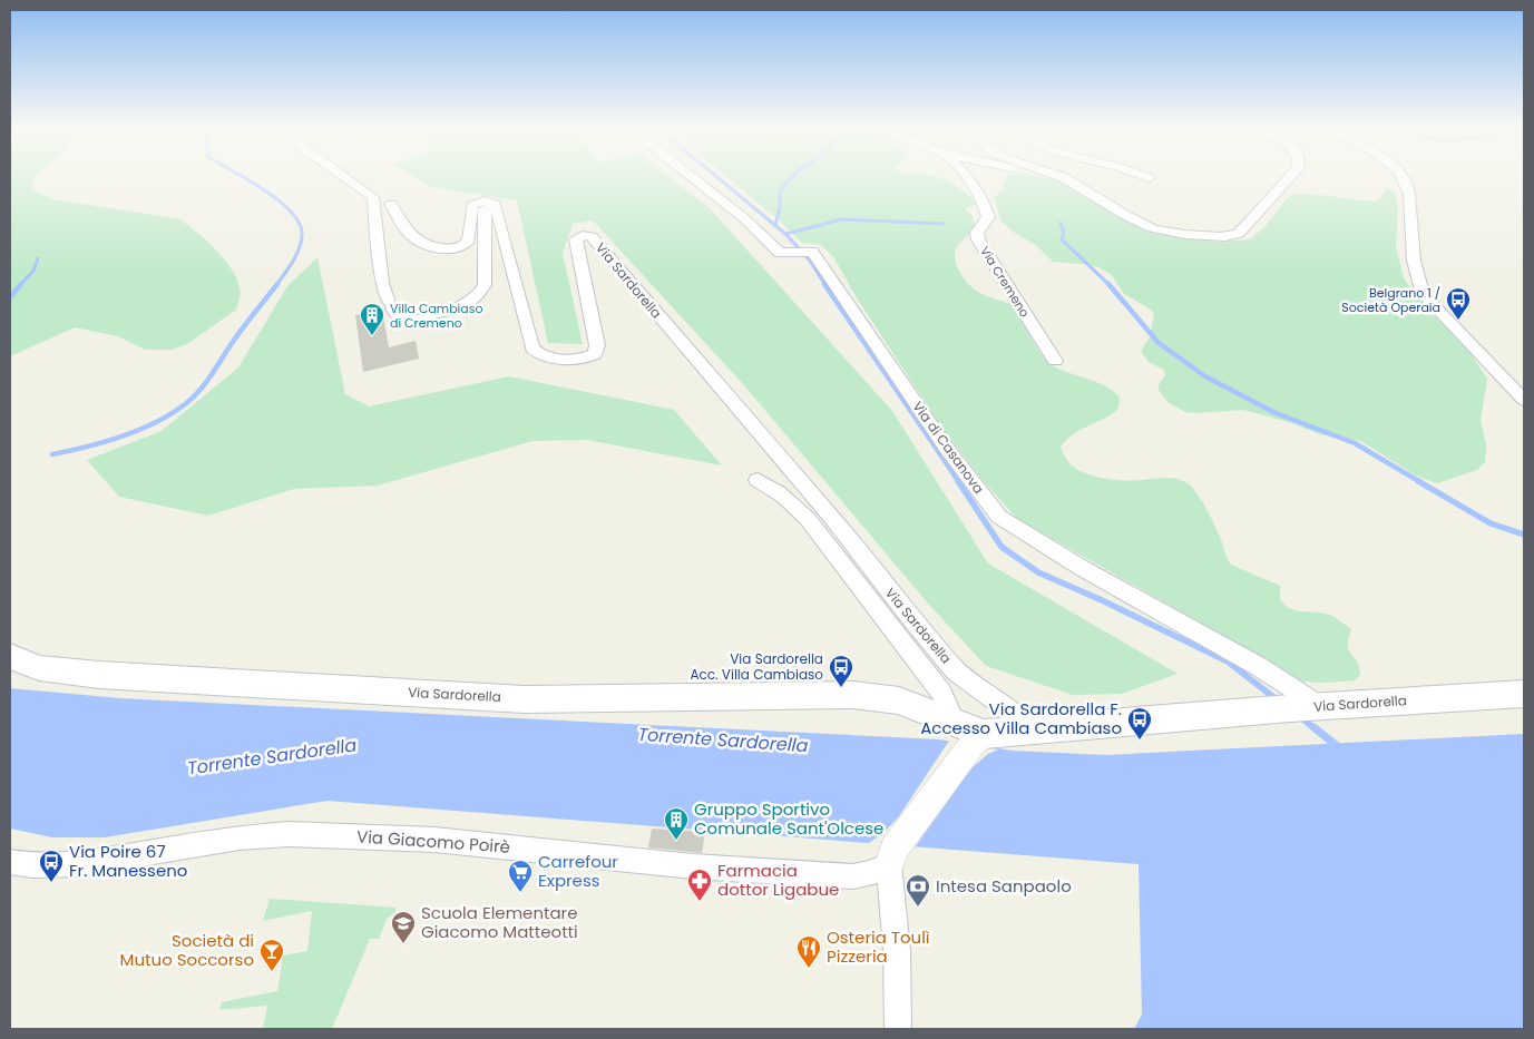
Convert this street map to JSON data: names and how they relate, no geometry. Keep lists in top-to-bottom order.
{
  "streets": {
    "main road": ["Via Sardorella"],
    "street": ["Via Cremeno", "Via di Casanova", "Via Giacomo Poirè"]
  },
  "crossings": [
    ["Via Sardorella", "Via di Casanova"]
  ],
  "water": ["Torrente Sardorella"],
  "places": {
    "bus stop": [
      "Belgrano 1 / Società Operaia",
      "Via Sardorella Acc. Villa Cambiaso",
      "Via Sardorella F. Accesso Villa Cambiaso",
      "Via Poire 67 Fr. Manesseno"
    ],
    "building": ["Villa Cambiaso di Cremeno", "Gruppo Sportivo Comunale Sant'Olcese"],
    "supermarket": ["Carrefour Express"],
    "pharmacy": ["Farmacia dottor Ligabue"],
    "bank": ["Intesa Sanpaolo"],
    "school or university": ["Scuola Elementare Giacomo Matteotti"],
    "restaurant": ["Osteria Toulì Pizzeria"],
    "bar": ["Società di Mutuo Soccorso"]
  }
}
